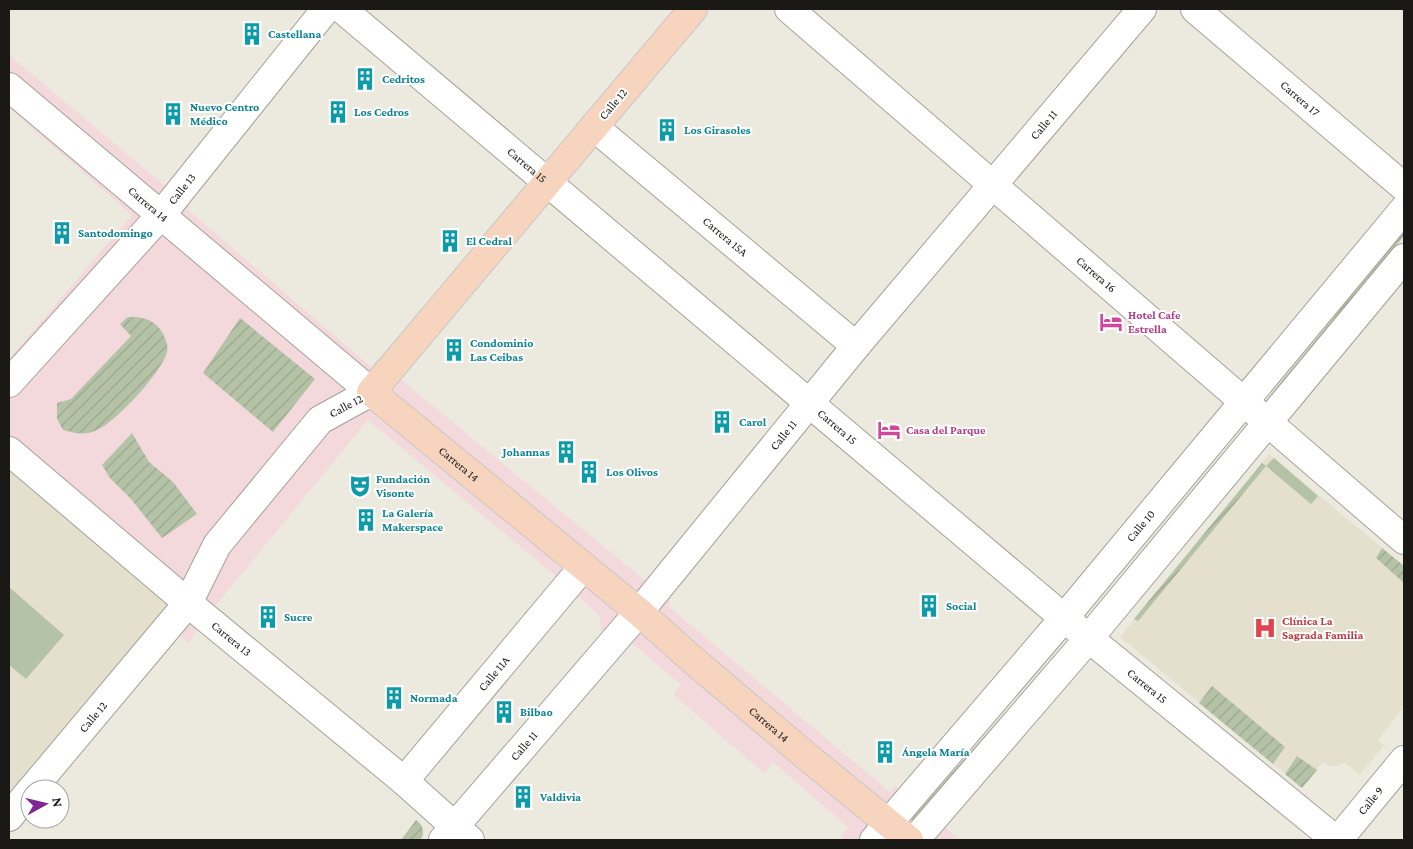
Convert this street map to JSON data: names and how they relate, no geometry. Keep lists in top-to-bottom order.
{
  "streets": {
    "main road": ["Calle 12", "Carrera 14"],
    "street": [
      "Carrera 17",
      "Calle 11",
      "Carrera 15",
      "Calle 13",
      "Carrera 15A",
      "Carrera 16",
      "Calle 10",
      "Carrera 13",
      "Calle 11A",
      "Calle 9"
    ]
  },
  "crossings": [
    ["Calle 12", "Carrera 15"],
    ["Calle 12", "Carrera 14"],
    ["Calle 12", "Carrera 15A"],
    ["Calle 12", "Carrera 13"],
    ["Calle 11", "Carrera 15"],
    ["Calle 11", "Carrera 14"],
    ["Calle 11", "Carrera 15A"],
    ["Calle 11", "Carrera 16"],
    ["Calle 11", "Carrera 13"],
    ["Carrera 15", "Calle 10"],
    ["Carrera 15", "Calle 9"],
    ["Calle 13", "Carrera 14"],
    ["Carrera 14", "Calle 10"],
    ["Carrera 14", "Calle 11A"],
    ["Carrera 16", "Calle 10"],
    ["Carrera 13", "Calle 11A"]
  ],
  "places": {
    "building": [
      "Castellana",
      "Cedritos",
      "Los Cedros",
      "Nuevo Centro Médico",
      "Los Girasoles",
      "Santodomingo",
      "El Cedral",
      "Condominio Las Ceibas",
      "Carol",
      "Johannas",
      "Los Olivos",
      "La Galería Makerspace",
      "Social",
      "Sucre",
      "Normada",
      "Bilbao",
      "Ángela María",
      "Valdivia"
    ],
    "hotel": ["Hotel Cafe Estrella", "Casa del Parque"],
    "theatre": ["Fundación Visonte"],
    "hospital": ["Clínica La Sagrada Familia"]
  },
  "north": "right"
}
